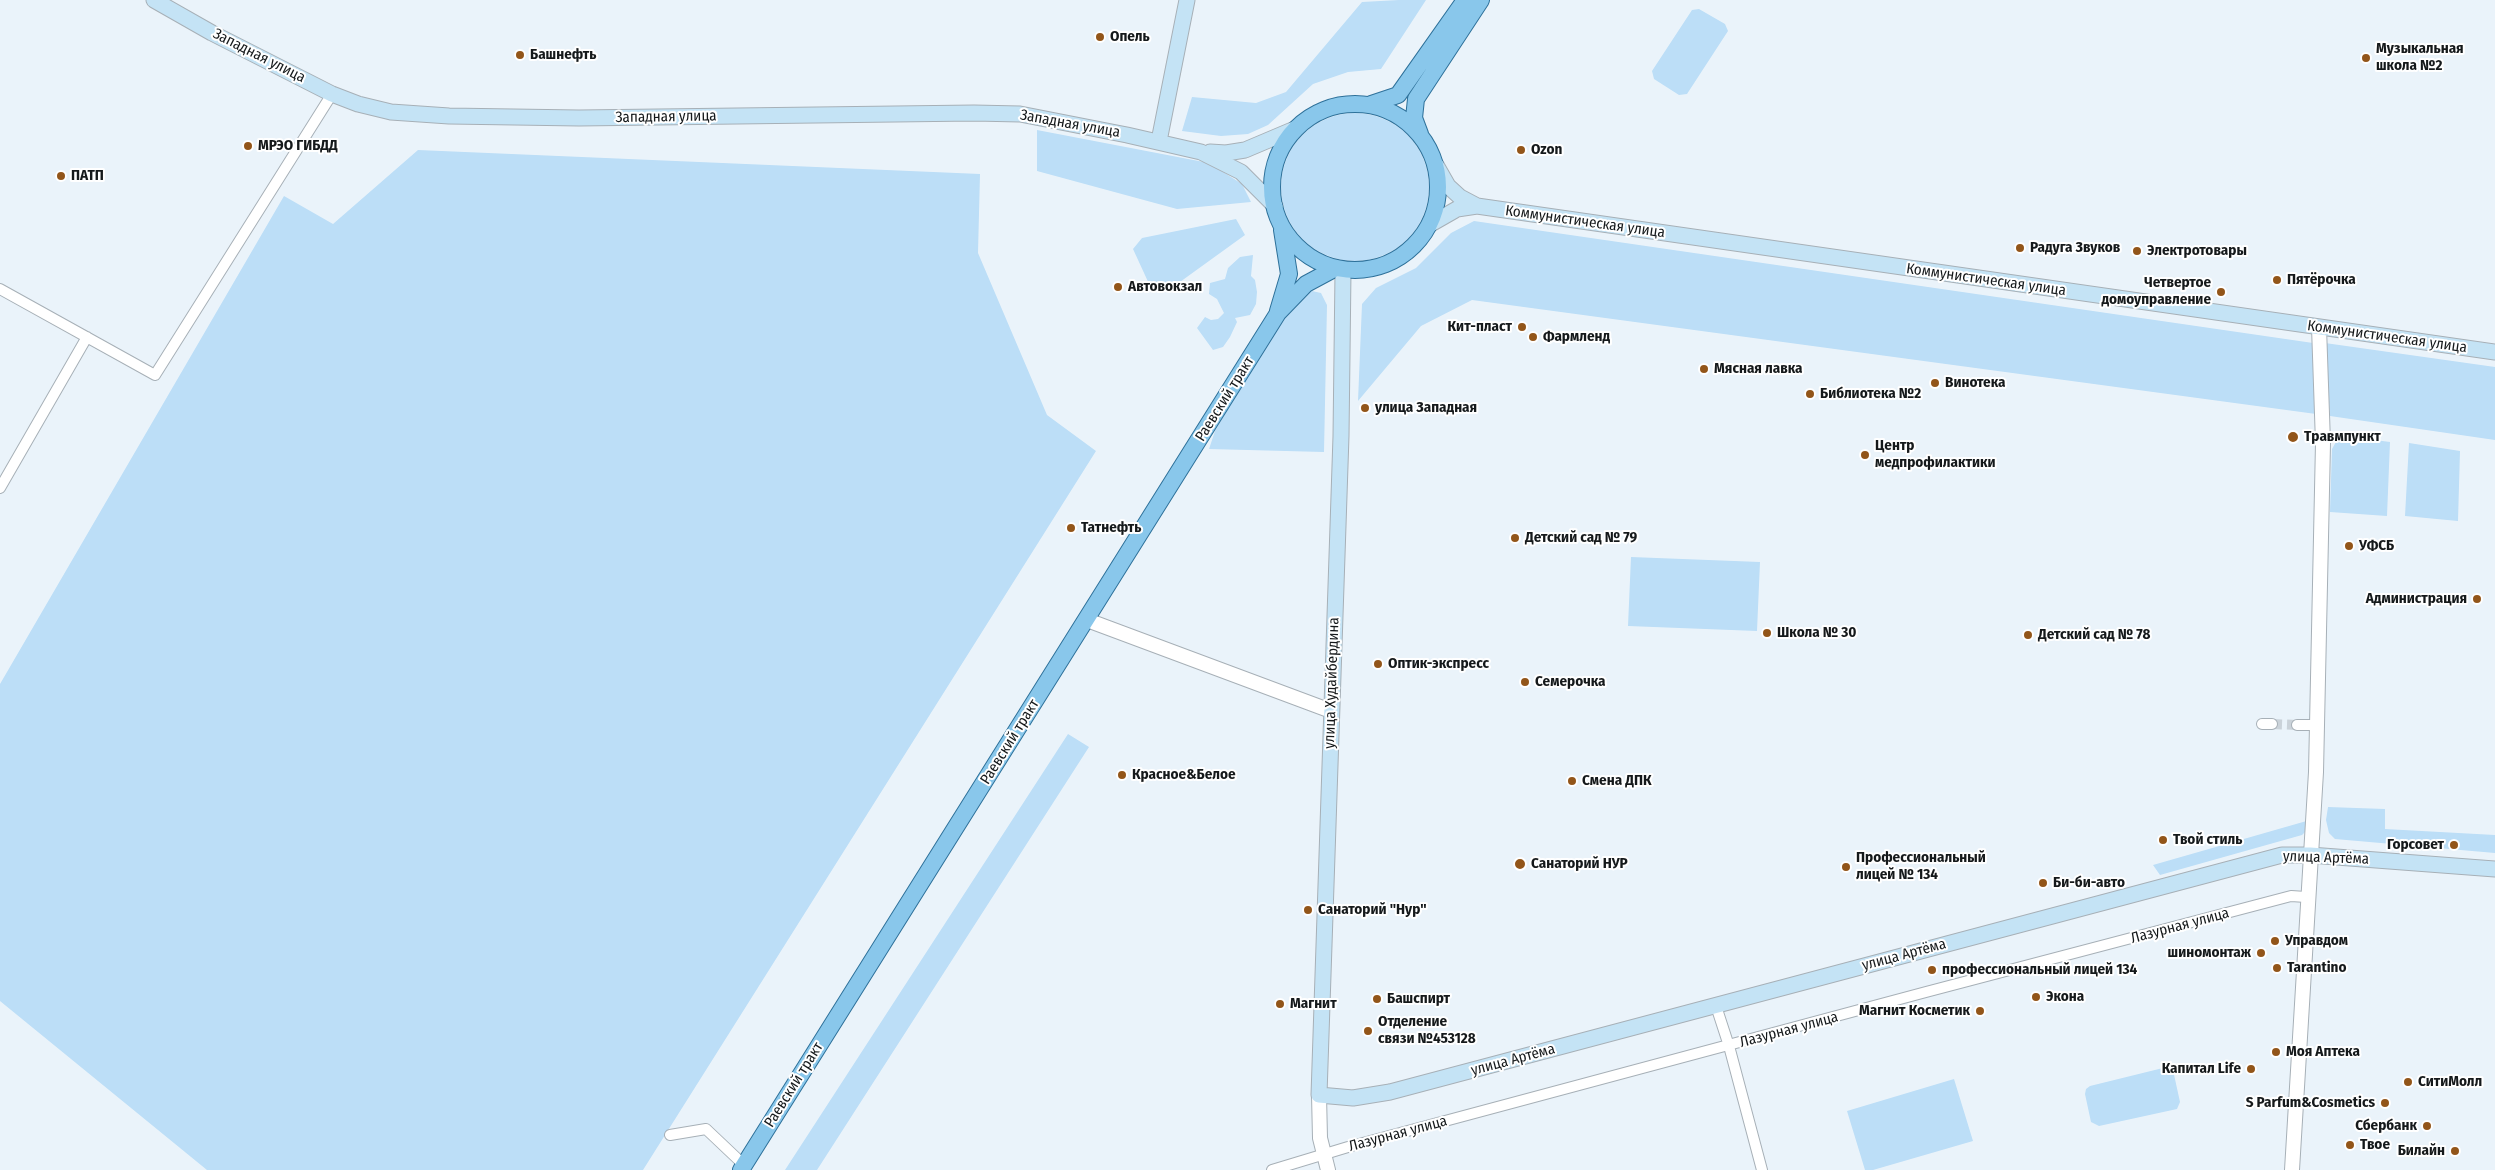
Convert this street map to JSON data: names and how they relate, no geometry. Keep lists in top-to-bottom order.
{
  "streets": {
    "main road": [
      "Западная улица",
      "Коммунистическая улица",
      "Раевский тракт",
      "улица Худайбердина",
      "улица Артёма"
    ],
    "street": ["Лазурная улица"]
  },
  "crossings": [
    ["Западная улица", "Коммунистическая улица"],
    ["Западная улица", "Раевский тракт"],
    ["Западная улица", "улица Худайбердина"],
    ["Коммунистическая улица", "Раевский тракт"],
    ["Коммунистическая улица", "улица Худайбердина"],
    ["Раевский тракт", "улица Худайбердина"],
    ["улица Худайбердина", "улица Артёма"]
  ],
  "places": [
    "Опель",
    "Башнефть",
    "Музыкальная школа №2",
    "МРЭО ГИБДД",
    "Ozon",
    "ПАТП",
    "Радуга Звуков",
    "Электротовары",
    "Пятёрочка",
    "Автовокзал",
    "Четвертое домоуправление",
    "Кит-пласт",
    "Фармленд",
    "Мясная лавка",
    "Винотека",
    "Библиотека №2",
    "улица Западная",
    "Травмпункт",
    "Центр медпрофилактики",
    "Татнефть",
    "Детский сад № 79",
    "УФСБ",
    "Администрация",
    "Школа № 30",
    "Детский сад № 78",
    "Оптик-экспресс",
    "Семерочка",
    "Красное&Белое",
    "Смена ДПК",
    "Твой стиль",
    "Горсовет",
    "Санаторий НУР",
    "Профессиональный лицей № 134",
    "Би-би-авто",
    "Санаторий \"Нур\"",
    "Управдом",
    "шиномонтаж",
    "Tarantino",
    "профессиональный лицей 134",
    "Экона",
    "Башспирт",
    "Магнит",
    "Магнит Косметик",
    "Отделение связи №453128",
    "Моя Аптека",
    "Капитал Life",
    "СитиМолл",
    "S Parfum&Cosmetics",
    "Сбербанк",
    "Твое",
    "Билайн"
  ]
}
